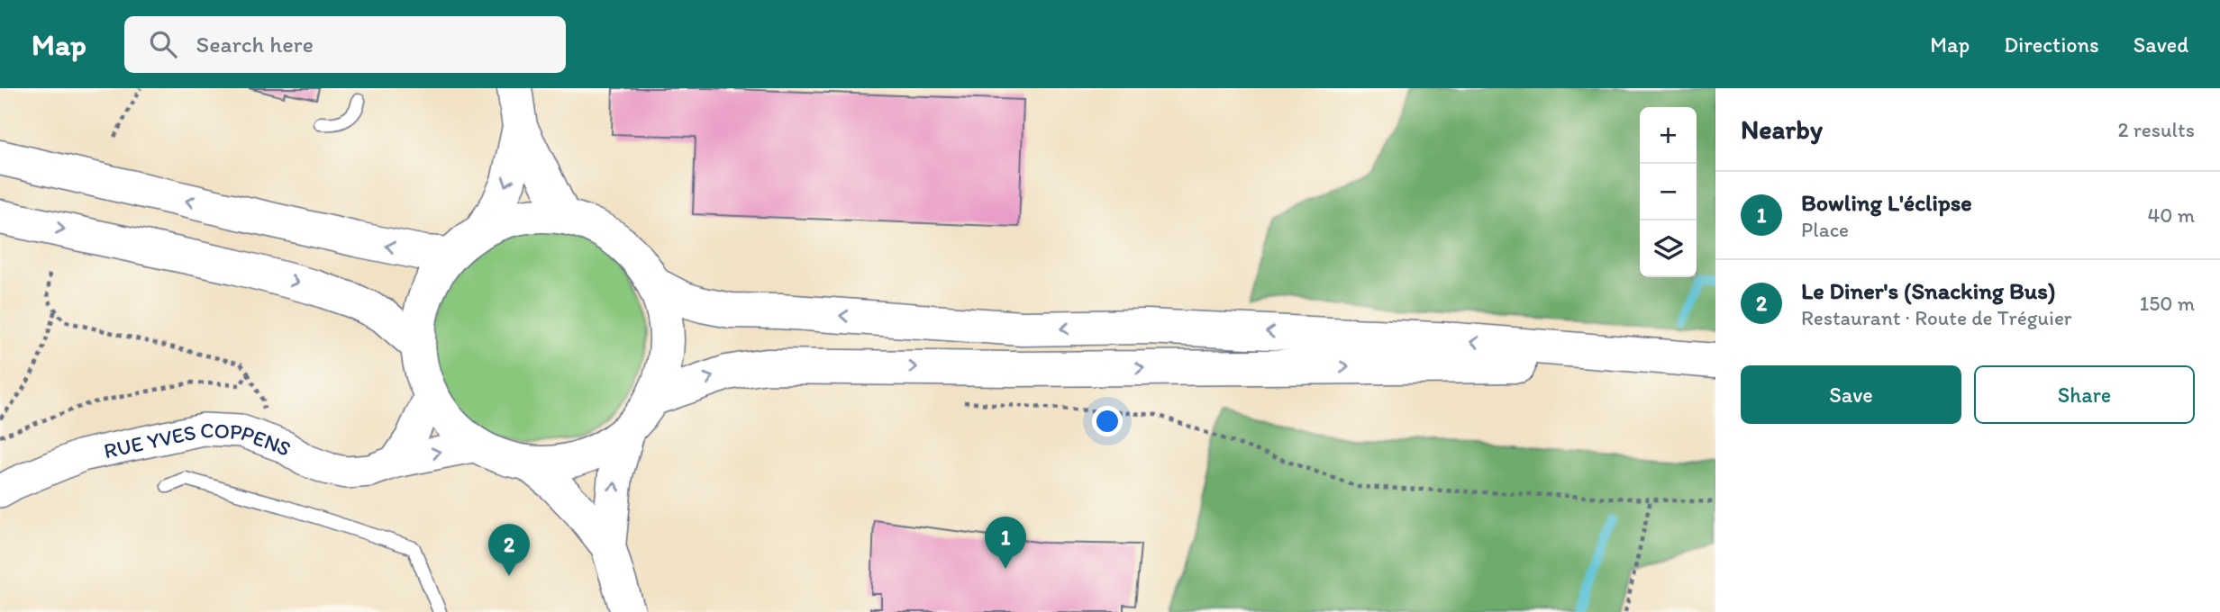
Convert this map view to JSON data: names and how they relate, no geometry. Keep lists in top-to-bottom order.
{
  "streets": {
    "street": ["RUE YVES COPPENS"]
  },
  "page": {
    "header": "Map",
    "search": "Search here",
    "nav": ["Map", "Directions", "Saved"],
    "heading": ["Nearby", "2 results"],
    "map_buttons": ["+", "−"],
    "list": [
      {
        "mark": "1",
        "name": "Bowling L'éclipse",
        "note": "Place",
        "value": "40 m"
      },
      {
        "mark": "2",
        "name": "Le Diner's (Snacking Bus)",
        "note": "Restaurant · Route de Tréguier",
        "value": "150 m"
      }
    ],
    "buttons": ["Save", "Share"],
    "pins": ["1", "2"]
  }
}
